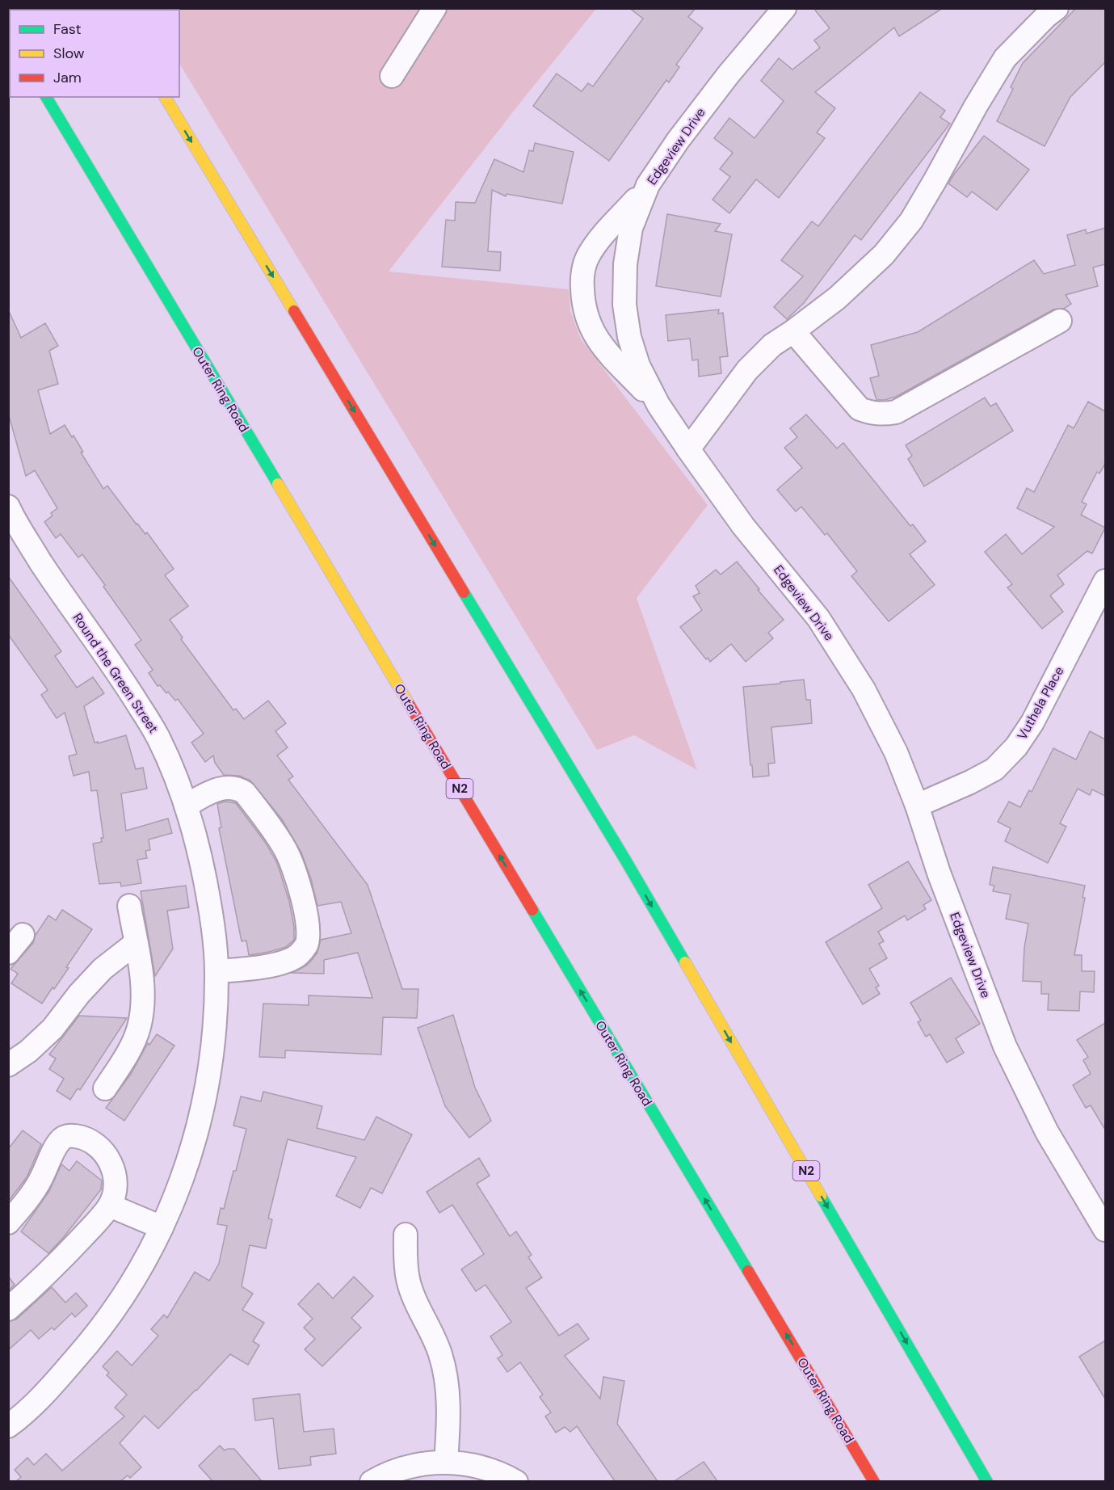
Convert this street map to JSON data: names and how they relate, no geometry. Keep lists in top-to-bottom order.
{
  "streets": {
    "highway": ["Outer Ring Road", "N2"],
    "street": ["Edgeview Drive", "Round the Green Street", "Vuthela Place"]
  },
  "crossings": [
    ["Edgeview Drive", "Vuthela Place"]
  ],
  "one_way": ["Outer Ring Road"],
  "legend": ["Fast", "Slow", "Jam"]
}
